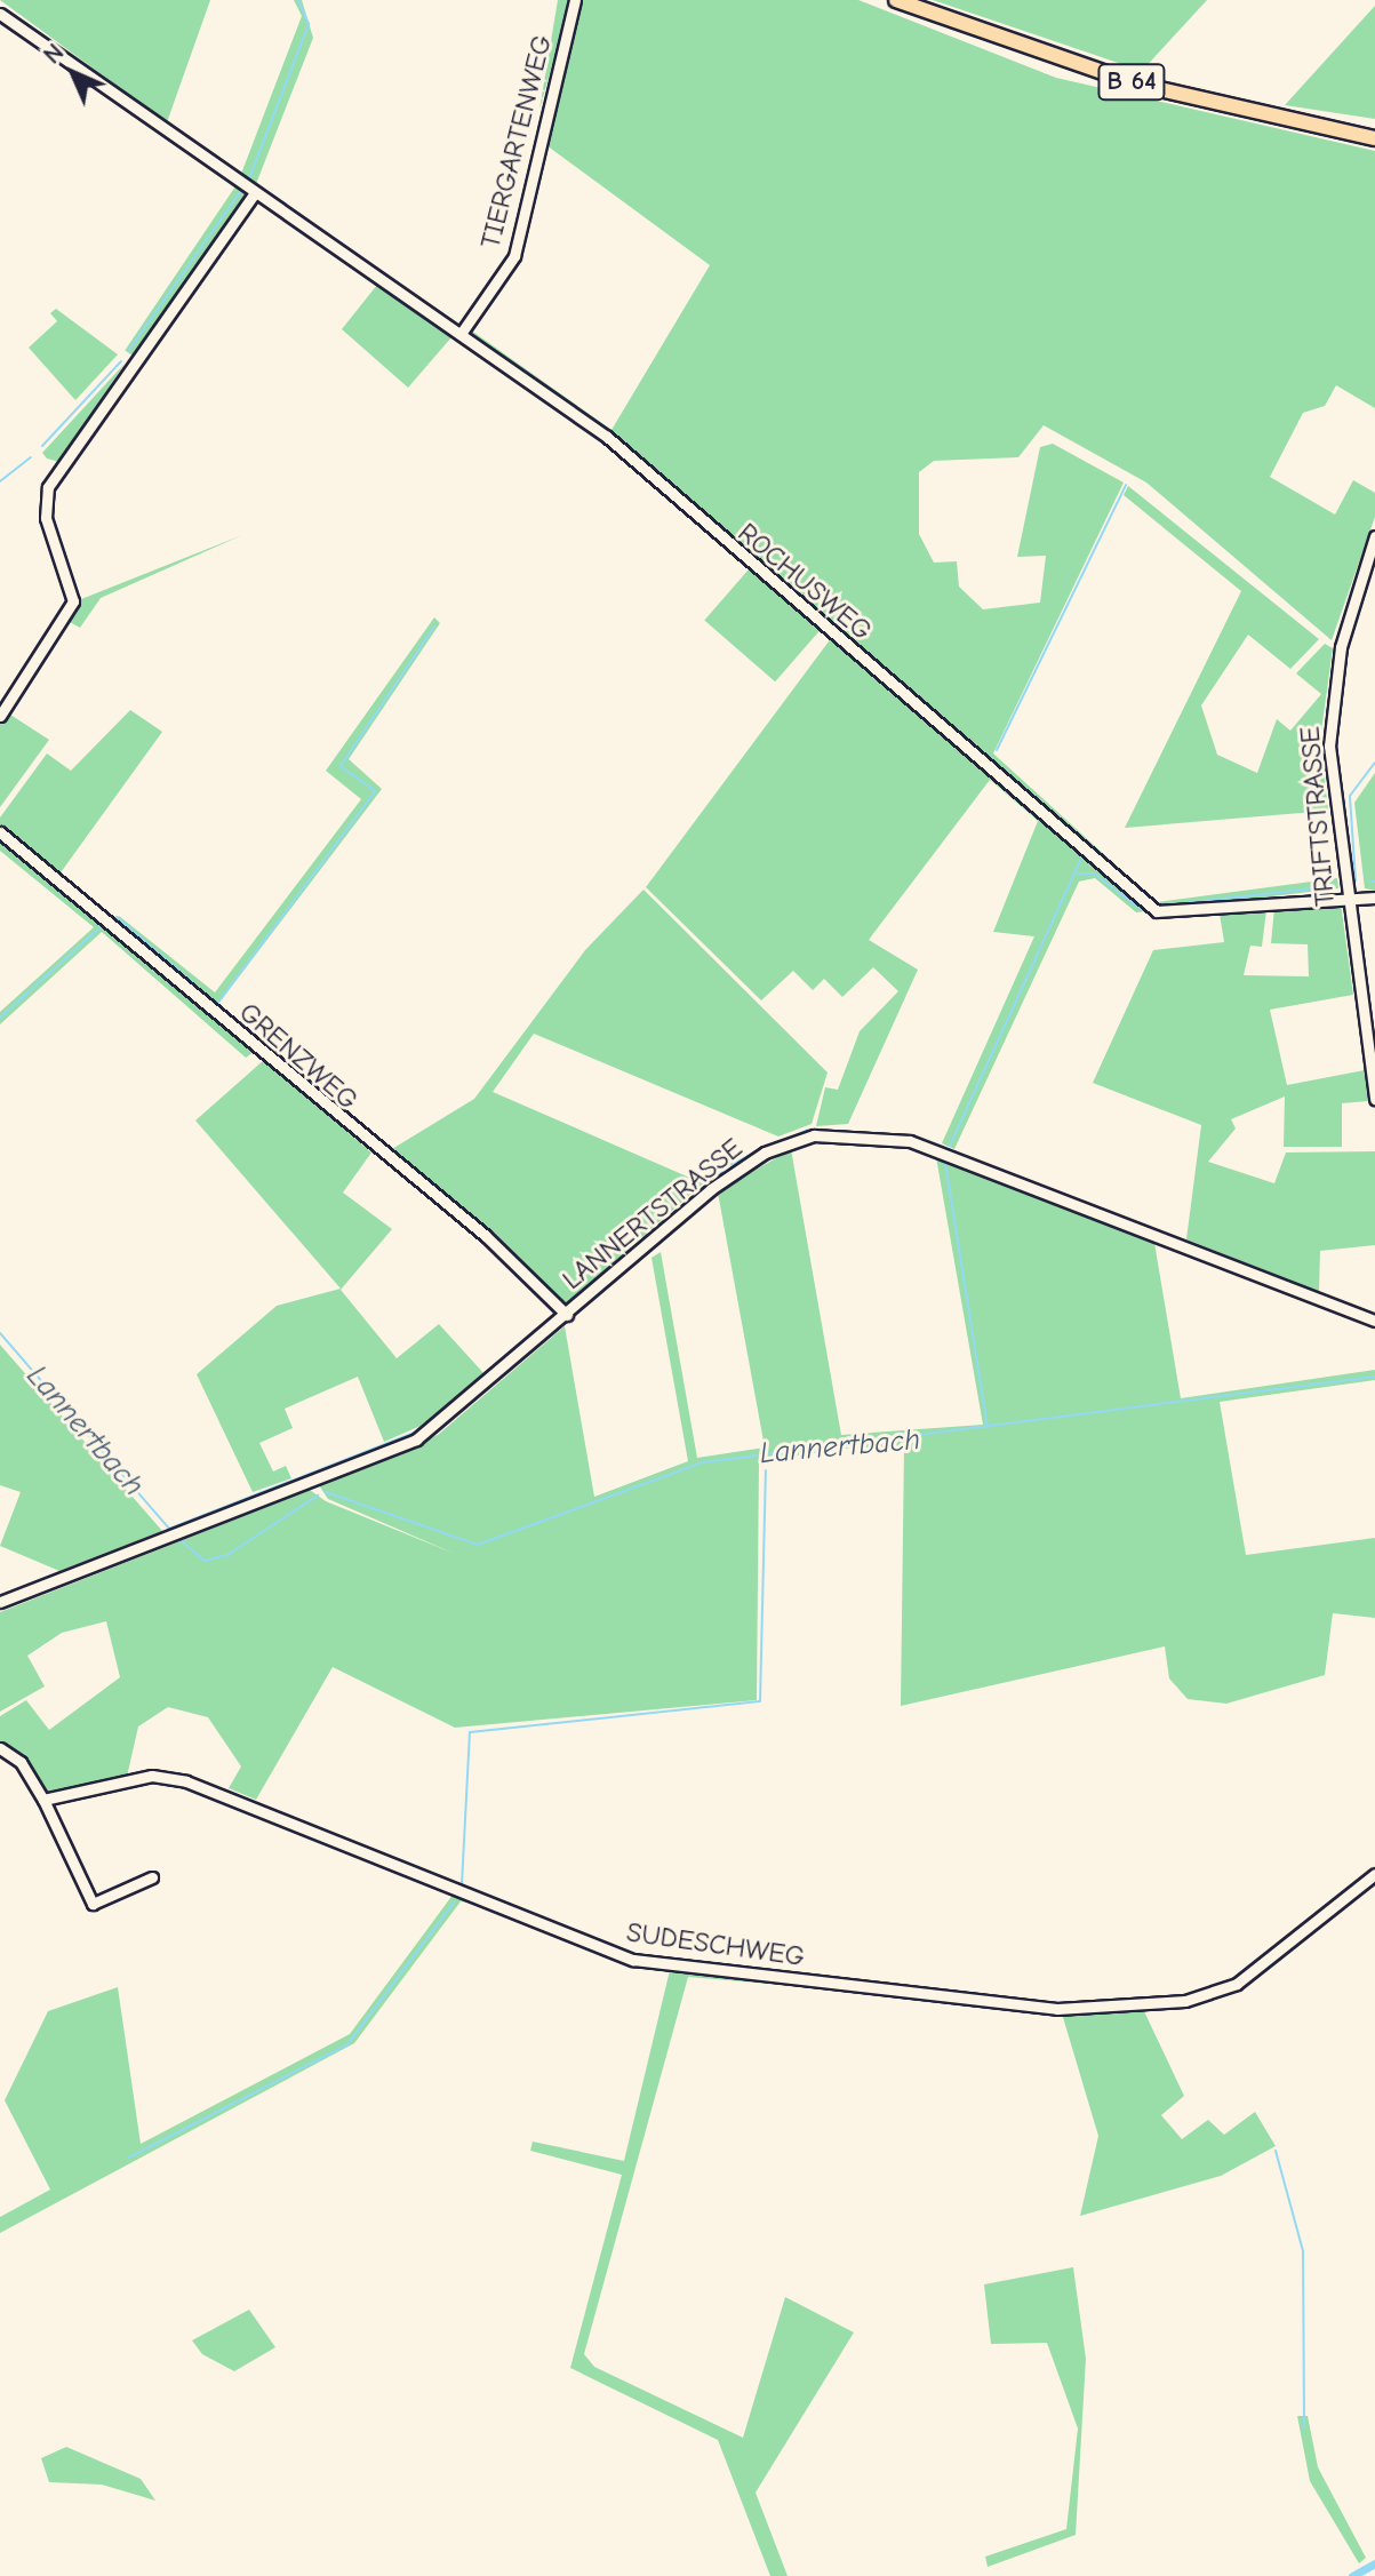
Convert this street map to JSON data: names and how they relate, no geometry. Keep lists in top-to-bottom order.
{
  "streets": {
    "main road": ["B 64"],
    "street": [
      "TIERGARTENWEG",
      "ROCHUSWEG",
      "TRIFTSTRASSE",
      "GRENZWEG",
      "LANNERTSTRASSE",
      "SUDESCHWEG"
    ]
  },
  "crossings": [
    ["TIERGARTENWEG", "ROCHUSWEG"],
    ["ROCHUSWEG", "TRIFTSTRASSE"],
    ["GRENZWEG", "LANNERTSTRASSE"]
  ],
  "water": ["Lannertbach"],
  "north": "top left"
}
